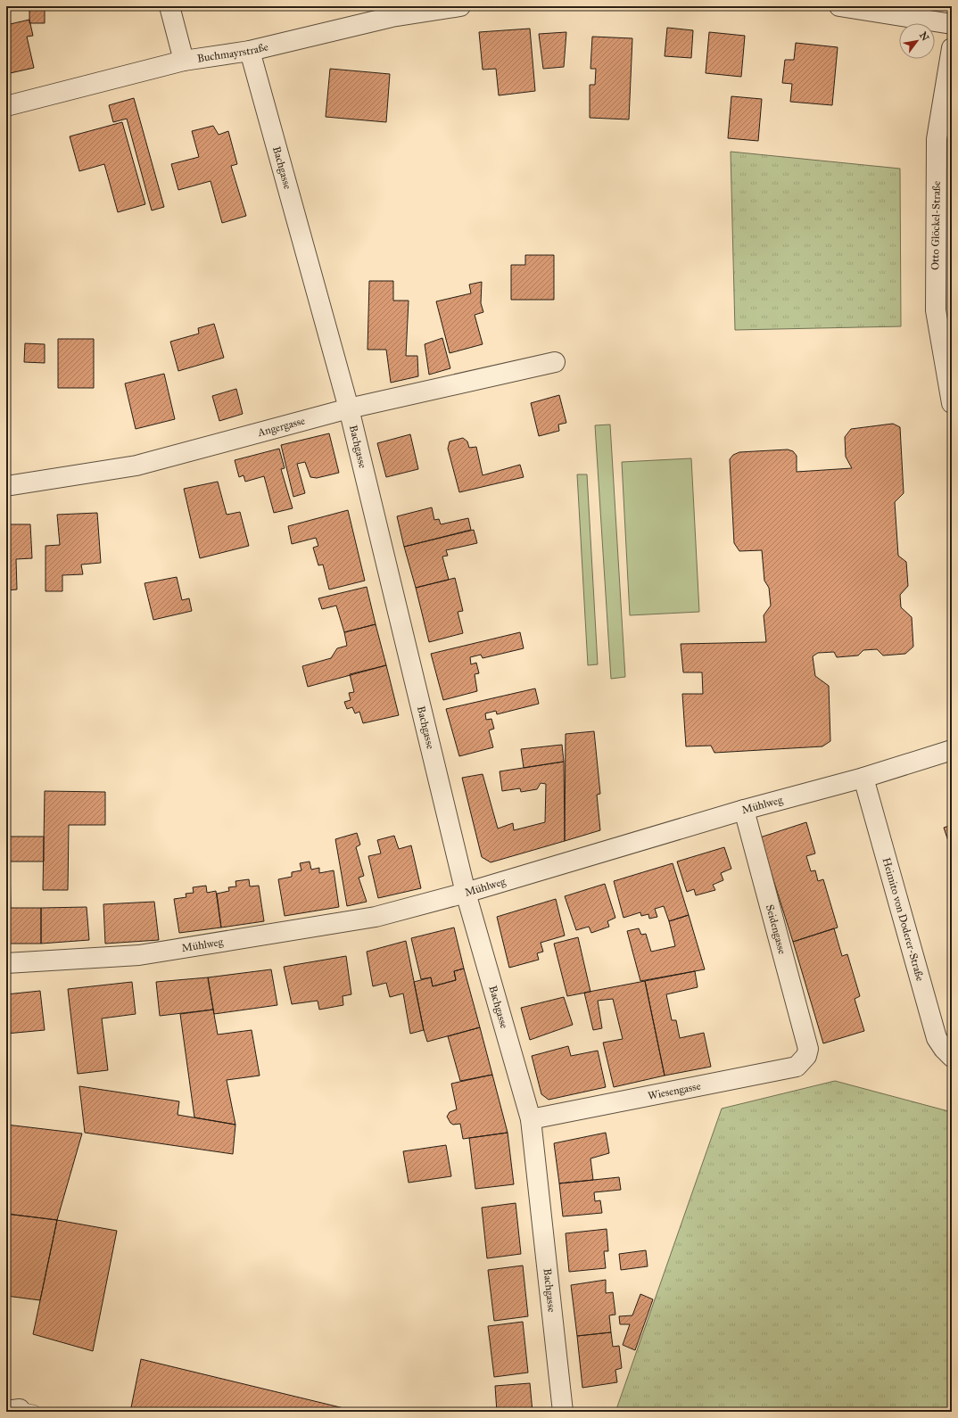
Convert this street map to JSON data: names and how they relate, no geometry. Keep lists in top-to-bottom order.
{
  "streets": {
    "street": [
      "Buchmayrstraße",
      "Bachgasse",
      "Otto Glöckel-Straße",
      "Angergasse",
      "Mühlweg",
      "Heimito von Doderer-Straße",
      "Seidengasse",
      "Wiesengasse"
    ]
  },
  "crossings": [
    ["Buchmayrstraße", "Bachgasse"],
    ["Bachgasse", "Angergasse"],
    ["Bachgasse", "Mühlweg"],
    ["Bachgasse", "Wiesengasse"],
    ["Mühlweg", "Heimito von Doderer-Straße"],
    ["Mühlweg", "Seidengasse"],
    ["Seidengasse", "Wiesengasse"]
  ],
  "north": "top right"
}
